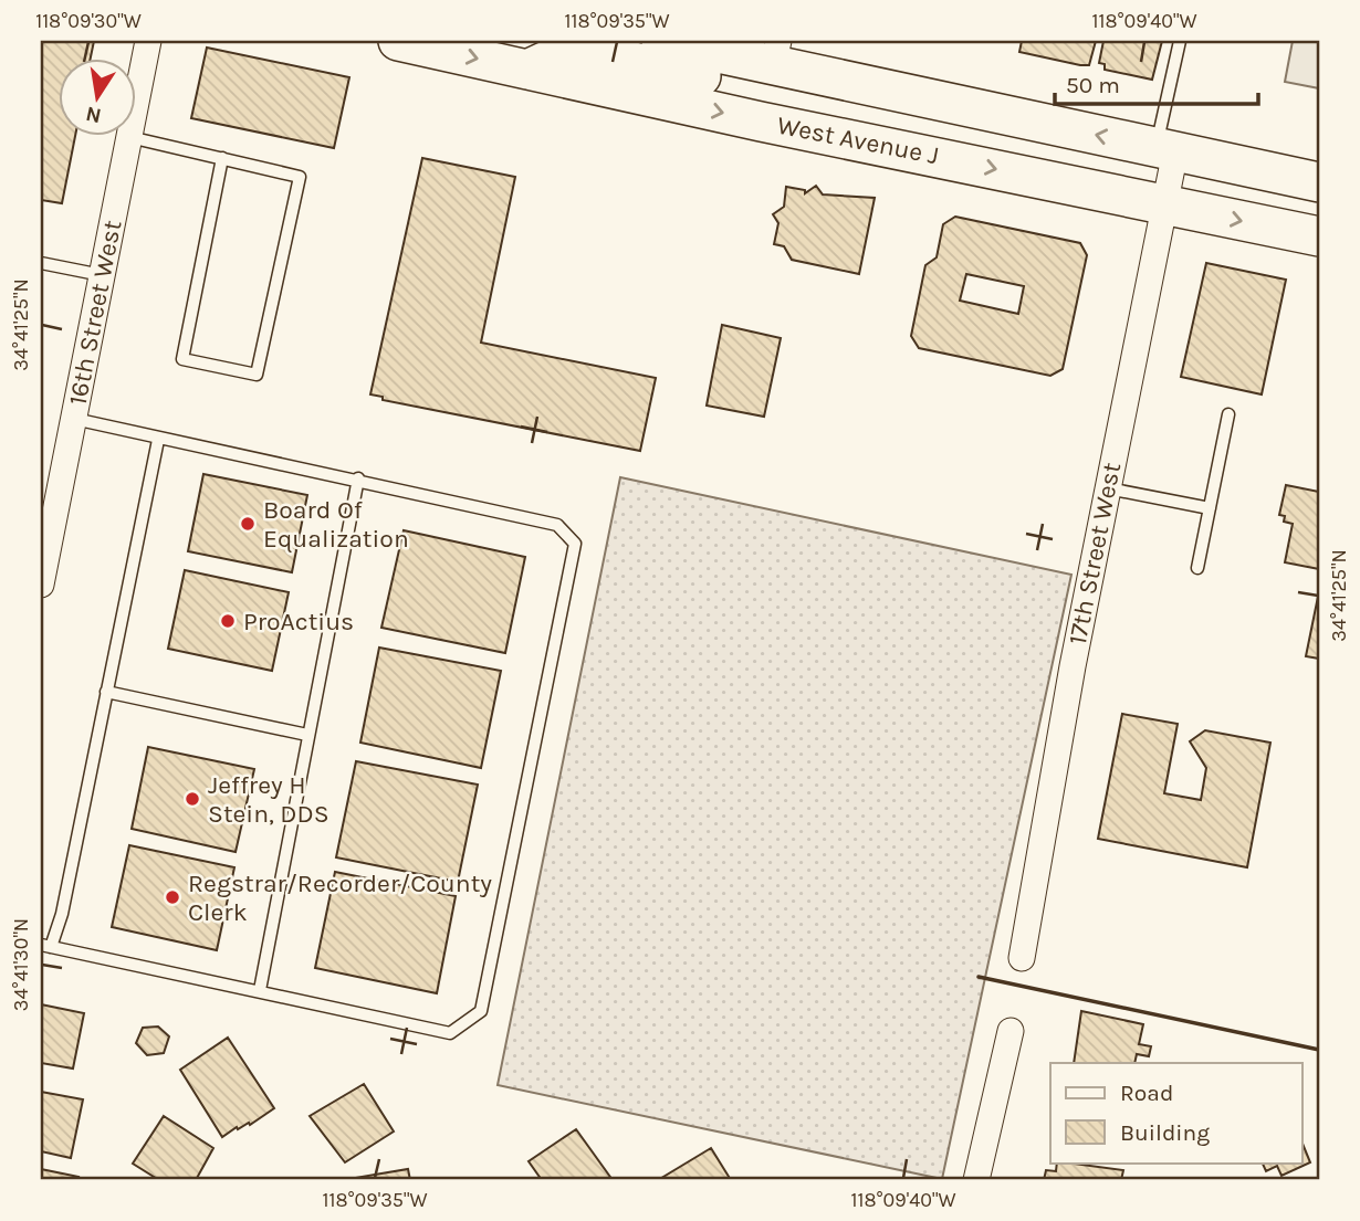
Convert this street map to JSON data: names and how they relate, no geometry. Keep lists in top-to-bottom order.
{
  "streets": {
    "main road": ["West Avenue J"],
    "street": ["16th Street West", "17th Street West"]
  },
  "crossings": [
    ["West Avenue J", "17th Street West"]
  ],
  "places": [
    "Board Of Equalization",
    "ProActius",
    "Jeffrey H Stein, DDS",
    "Regstrar/Recorder/County Clerk"
  ],
  "legend": ["Road", "Building"],
  "scale_bar": "50 m",
  "north": "bottom",
  "coordinates": [
    "118°09'30\"W",
    "118°09'35\"W",
    "118°09'40\"W",
    "34°41'25\"N",
    "34°41'30\"N"
  ]
}
